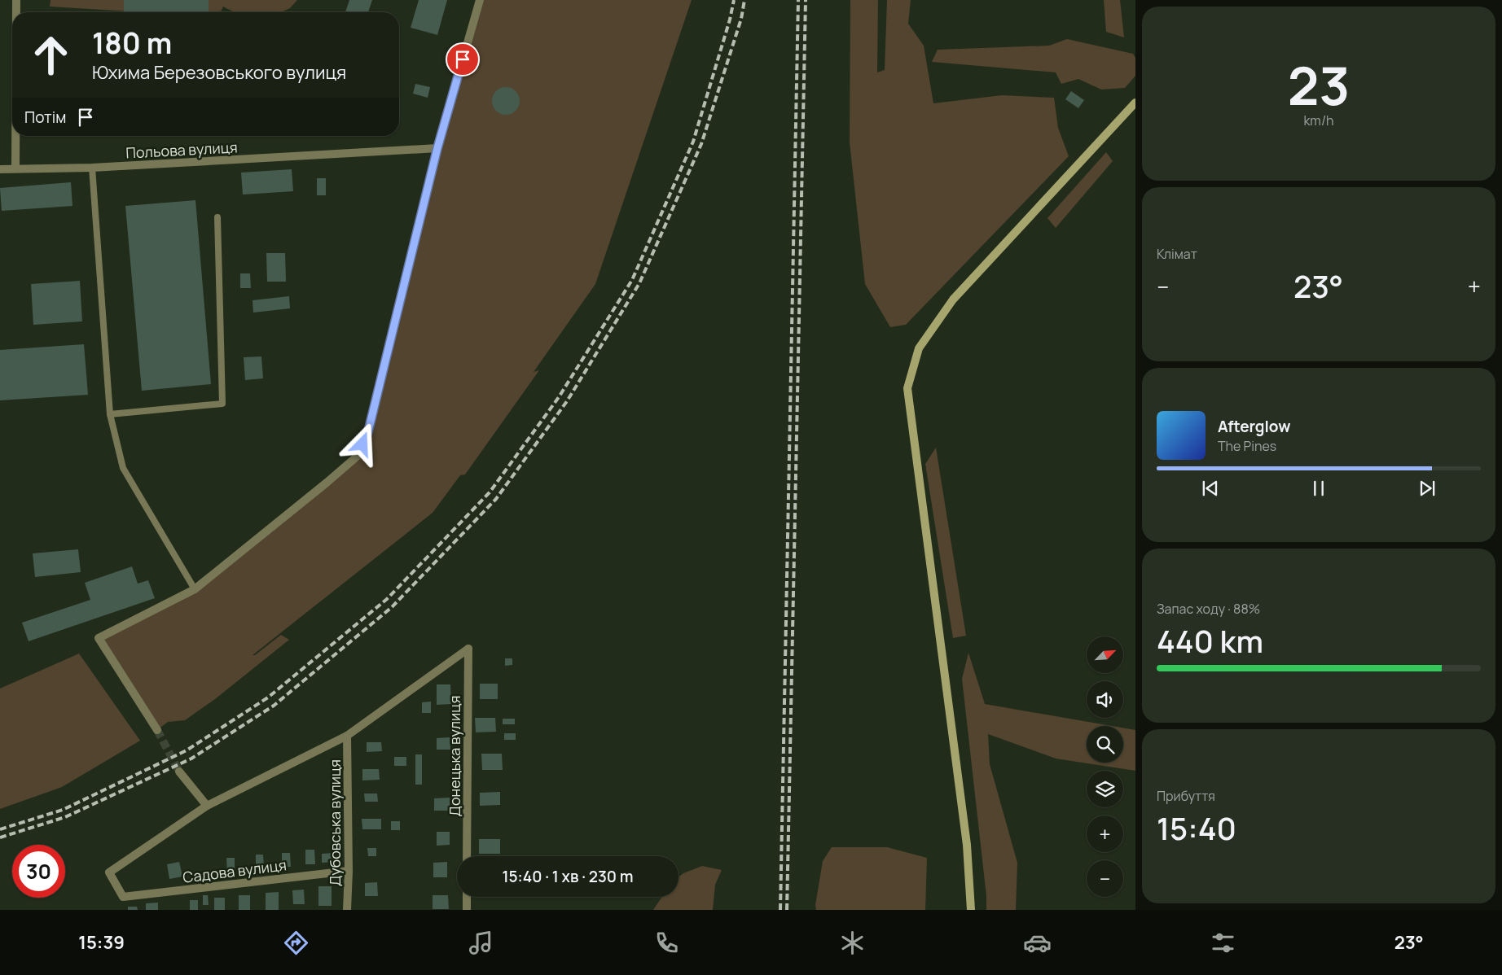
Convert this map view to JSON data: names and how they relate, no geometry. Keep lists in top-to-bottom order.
{
  "streets": {
    "street": [
      "Польова вулиця",
      "Донецька вулиця",
      "Дубовська вулиця",
      "Садова вулиця"
    ]
  },
  "crossings": [
    ["Донецька вулиця", "Дубовська вулиця"],
    ["Дубовська вулиця", "Садова вулиця"]
  ],
  "north": "top right",
  "page": {
    "tile": [
      ["23", "km/h"],
      "Клімат",
      ["Запас ходу · 88%", "440 km"],
      ["Прибуття", "15:40"]
    ],
    "turn": ["180 m", "Юхима Березовського вулиця"],
    "then": "Потім",
    "heat": ["−", "23°", "+"],
    "song": ["Afterglow", "The Pines"],
    "map_buttons": ["+", "−"],
    "limit": "30",
    "trip": "15:40 · 1 хв · 230 m",
    "tabs": ["15:39", "23°"]
  }
}
